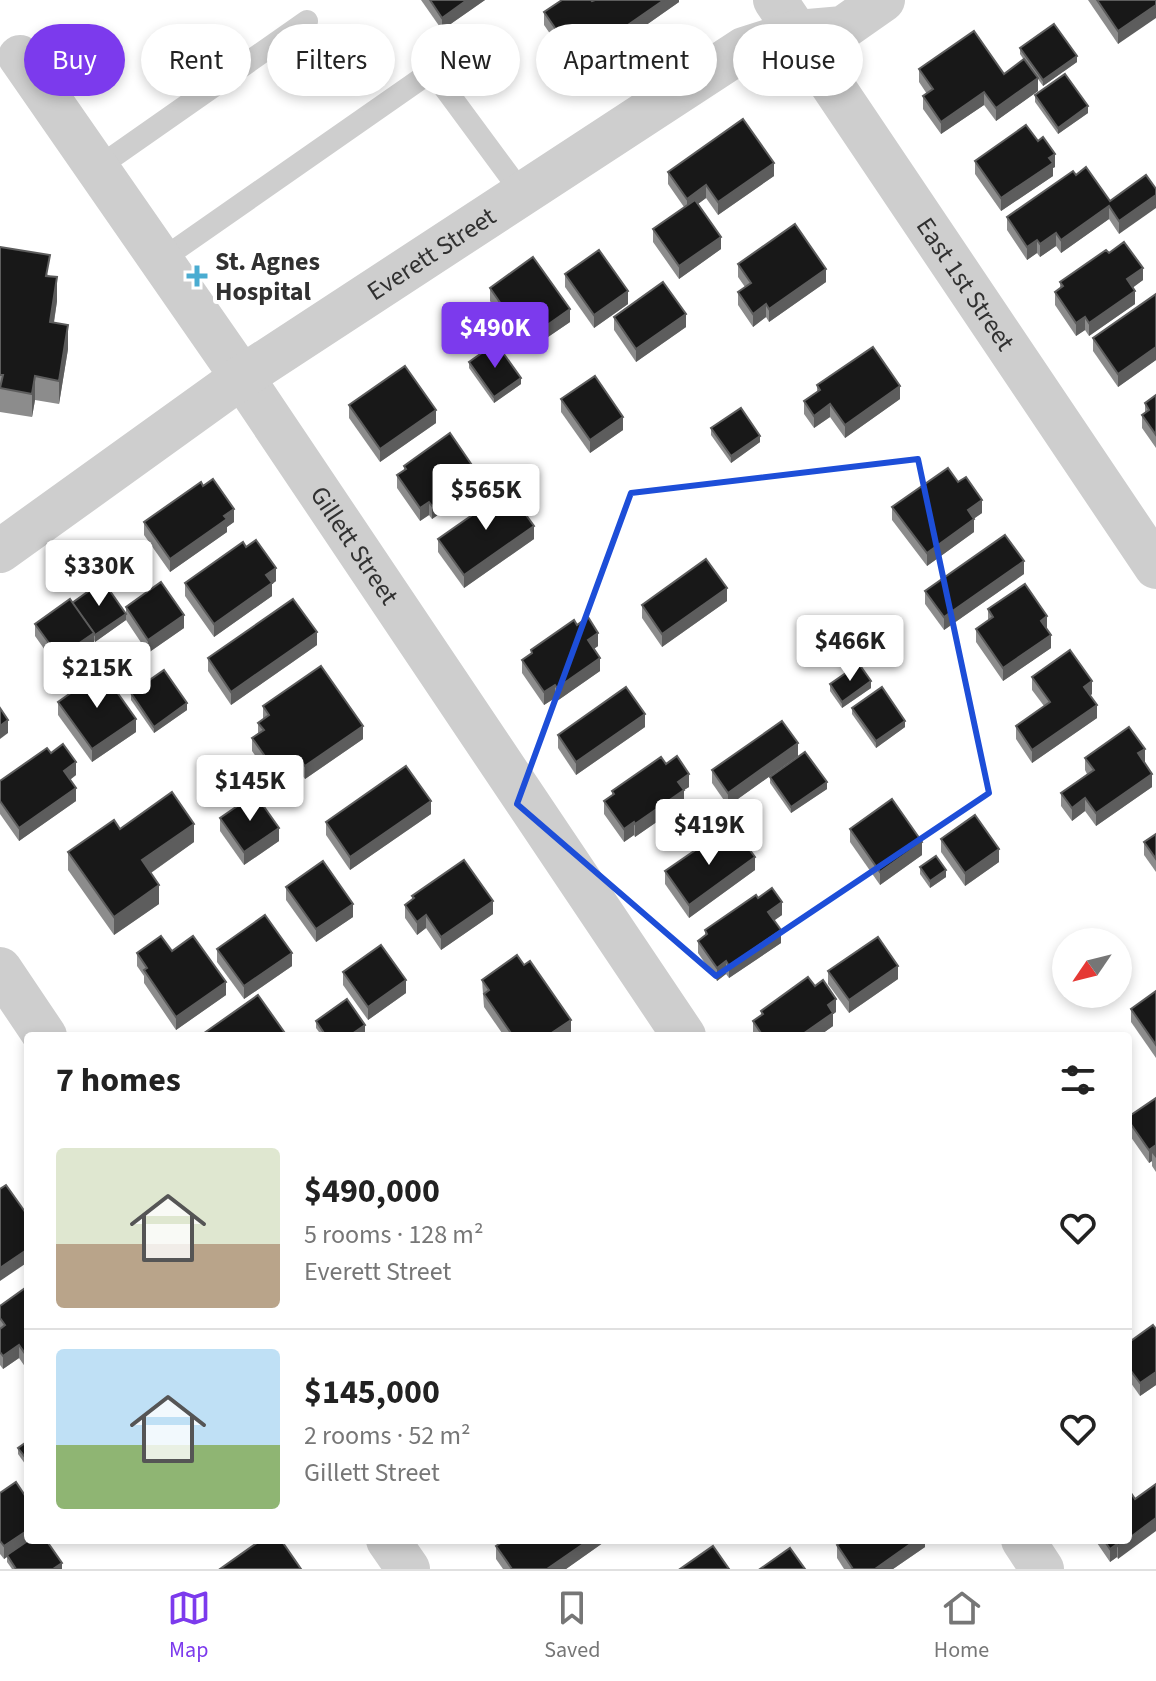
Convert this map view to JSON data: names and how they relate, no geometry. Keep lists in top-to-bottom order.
{
  "streets": {
    "street": ["Everett Street", "East 1st Street", "Gillett Street"]
  },
  "crossings": [
    ["Everett Street", "East 1st Street"],
    ["Everett Street", "Gillett Street"]
  ],
  "places": {
    "health": ["St. Agnes Hospital"]
  },
  "north": "bottom left",
  "page": {
    "chip": [
      "Buy",
      "Rent",
      "Filters",
      "New",
      "Apartment",
      "House"
    ],
    "price": [
      "$490K",
      "$565K",
      "$330K",
      "$466K",
      "$215K",
      "$145K",
      "$419K"
    ],
    "heading": "7 homes",
    "list": [
      {
        "name": "$490,000",
        "note": "5 rooms · 128 m² · Everett Street"
      },
      {
        "name": "$145,000",
        "note": "2 rooms · 52 m² · Gillett Street"
      }
    ],
    "tabs": ["Map", "Saved", "Home"]
  }
}
